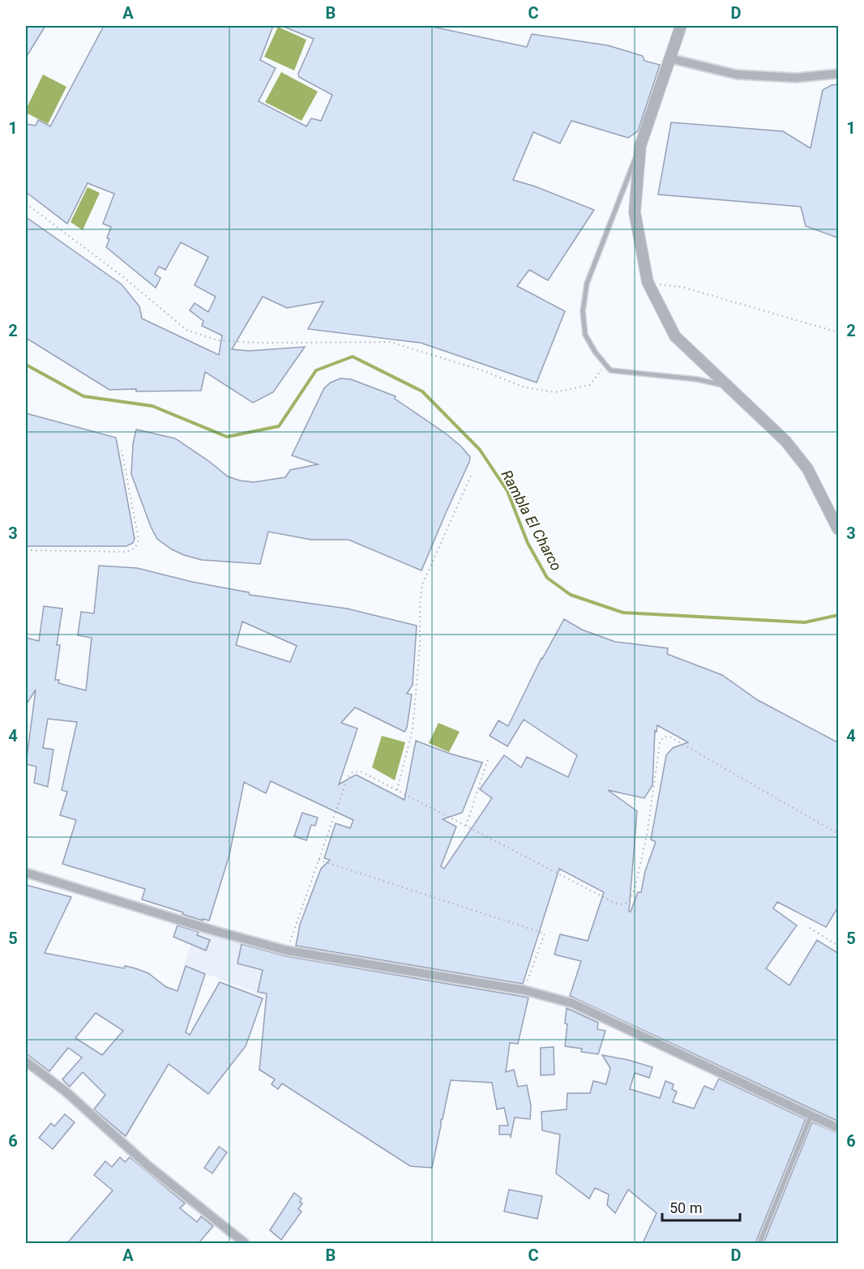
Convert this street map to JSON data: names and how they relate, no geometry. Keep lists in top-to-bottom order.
{
  "water": ["Rambla El Charco"],
  "scale_bar": "50 m",
  "grid": {
    "columns": [
      "A",
      "B",
      "C",
      "D"
    ],
    "rows": [
      "1",
      "2",
      "3",
      "4",
      "5",
      "6"
    ]
  }
}
